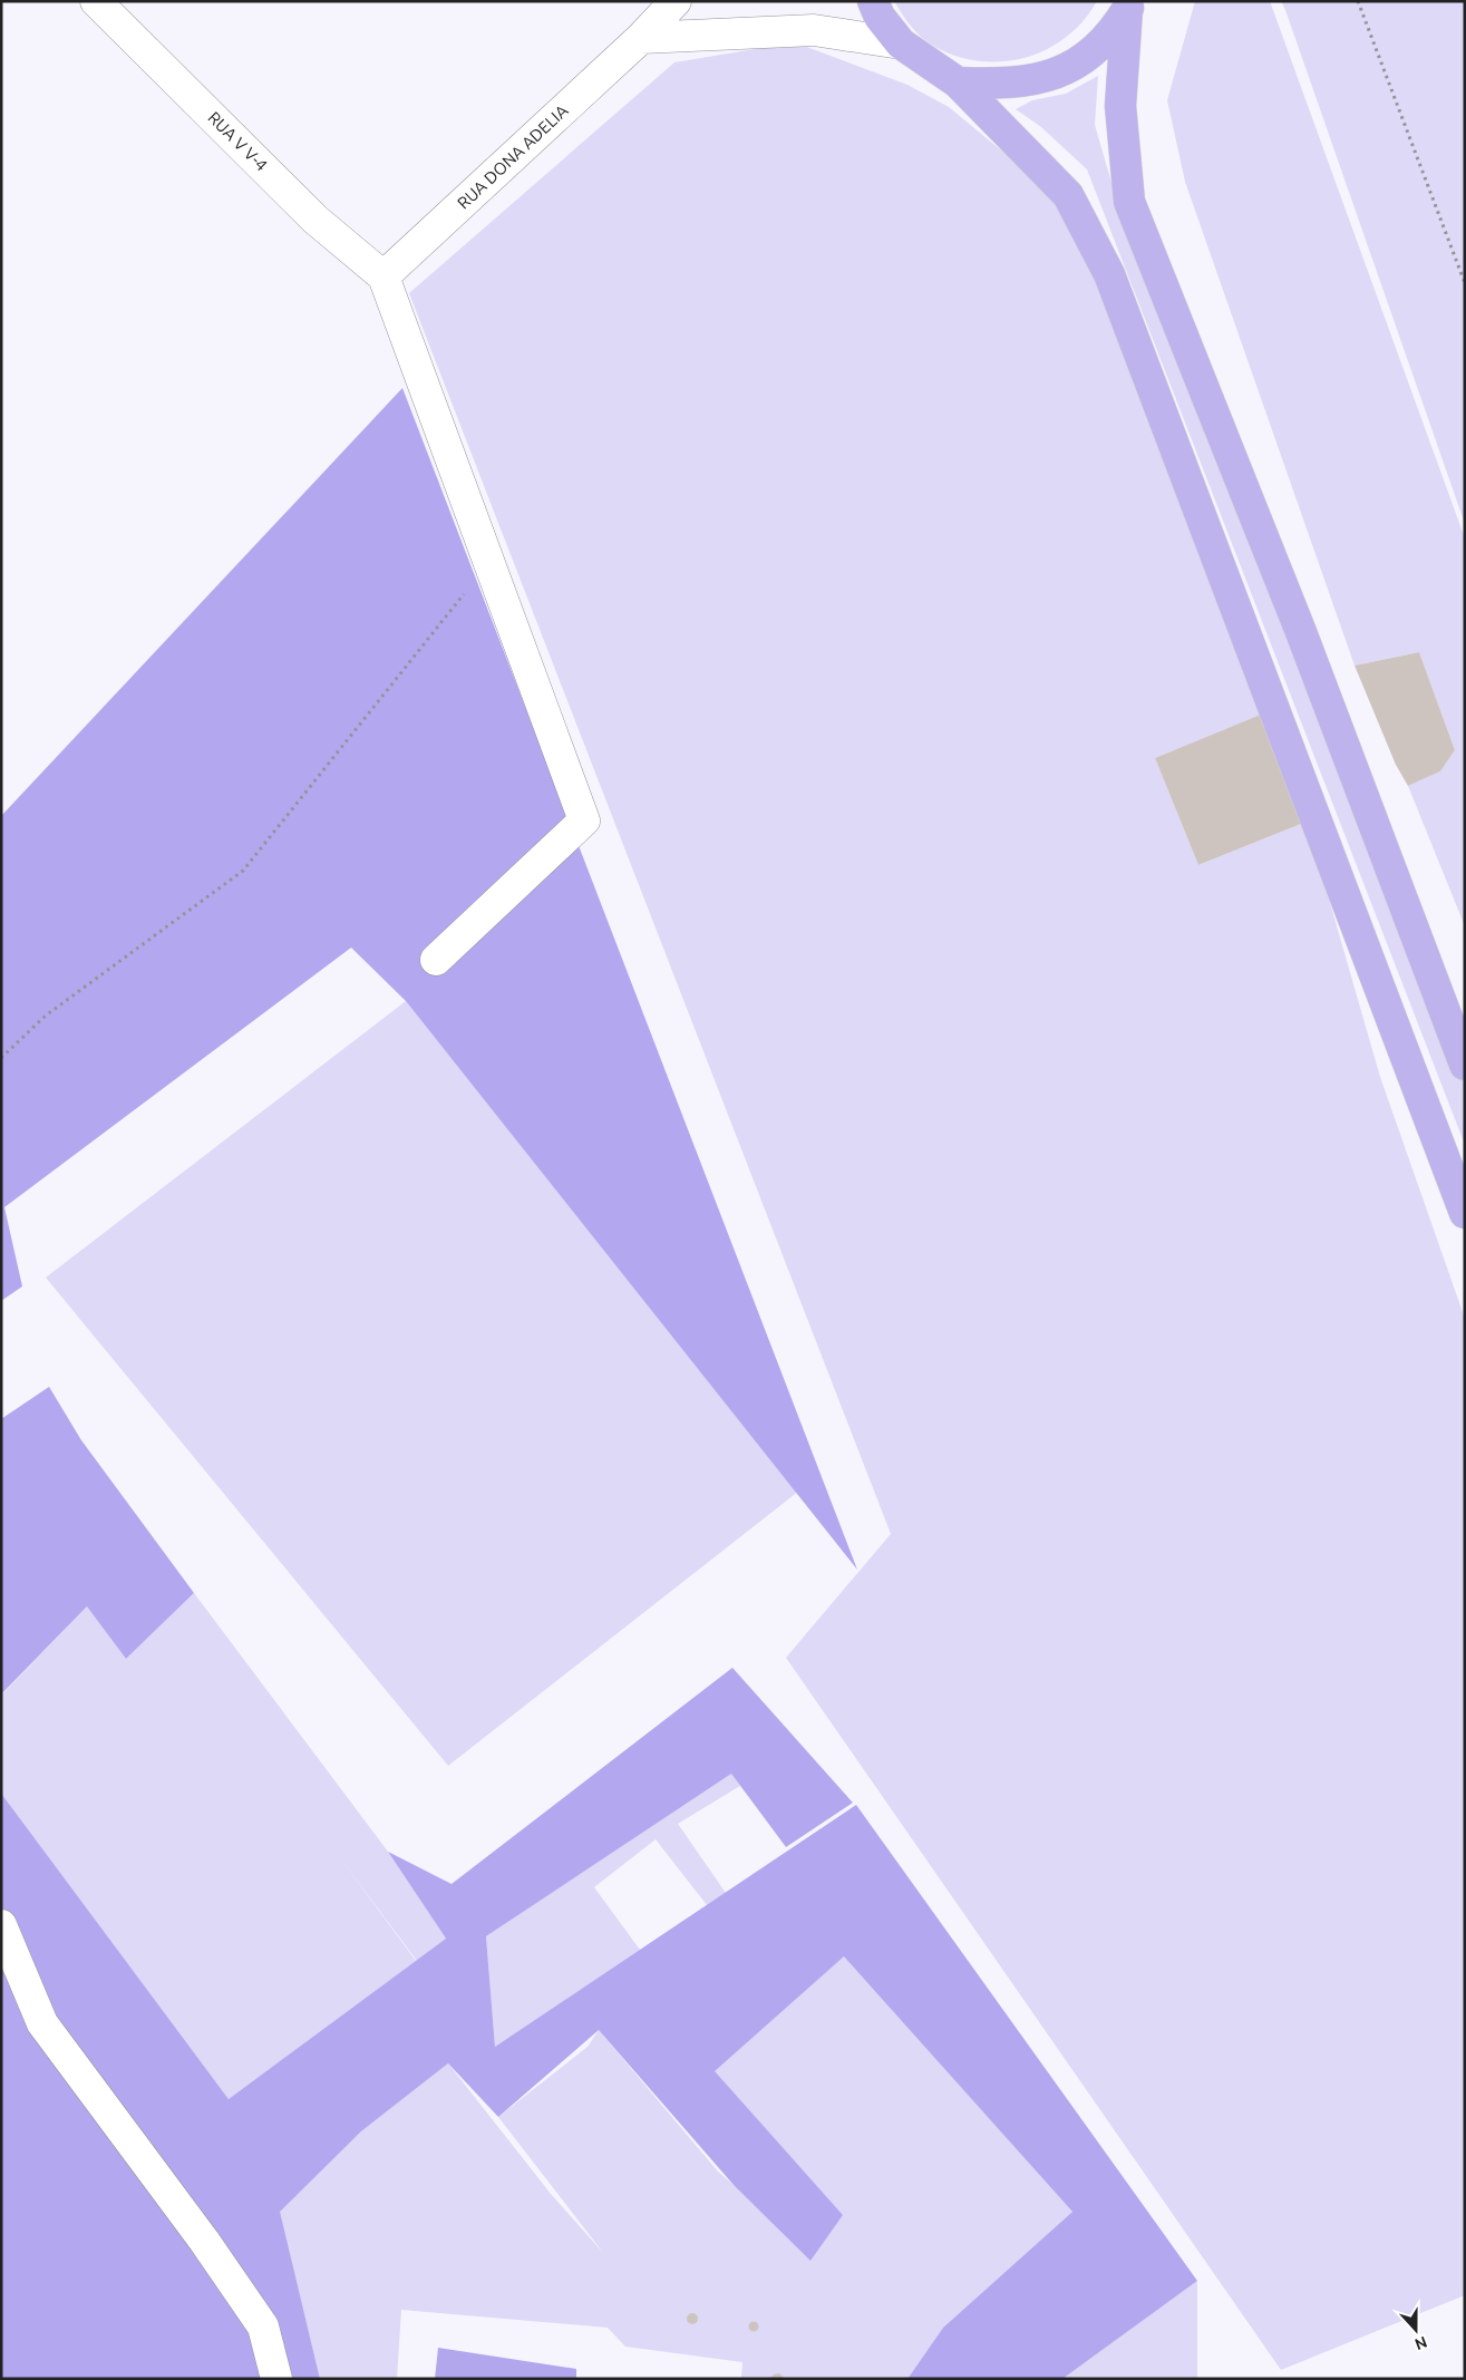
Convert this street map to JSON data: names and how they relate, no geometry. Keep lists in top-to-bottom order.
{
  "streets": {
    "street": ["RUA V V-4", "RUA DONA ADELIA"]
  },
  "crossings": [
    ["RUA V V-4", "RUA DONA ADELIA"]
  ],
  "north": "bottom"
}
